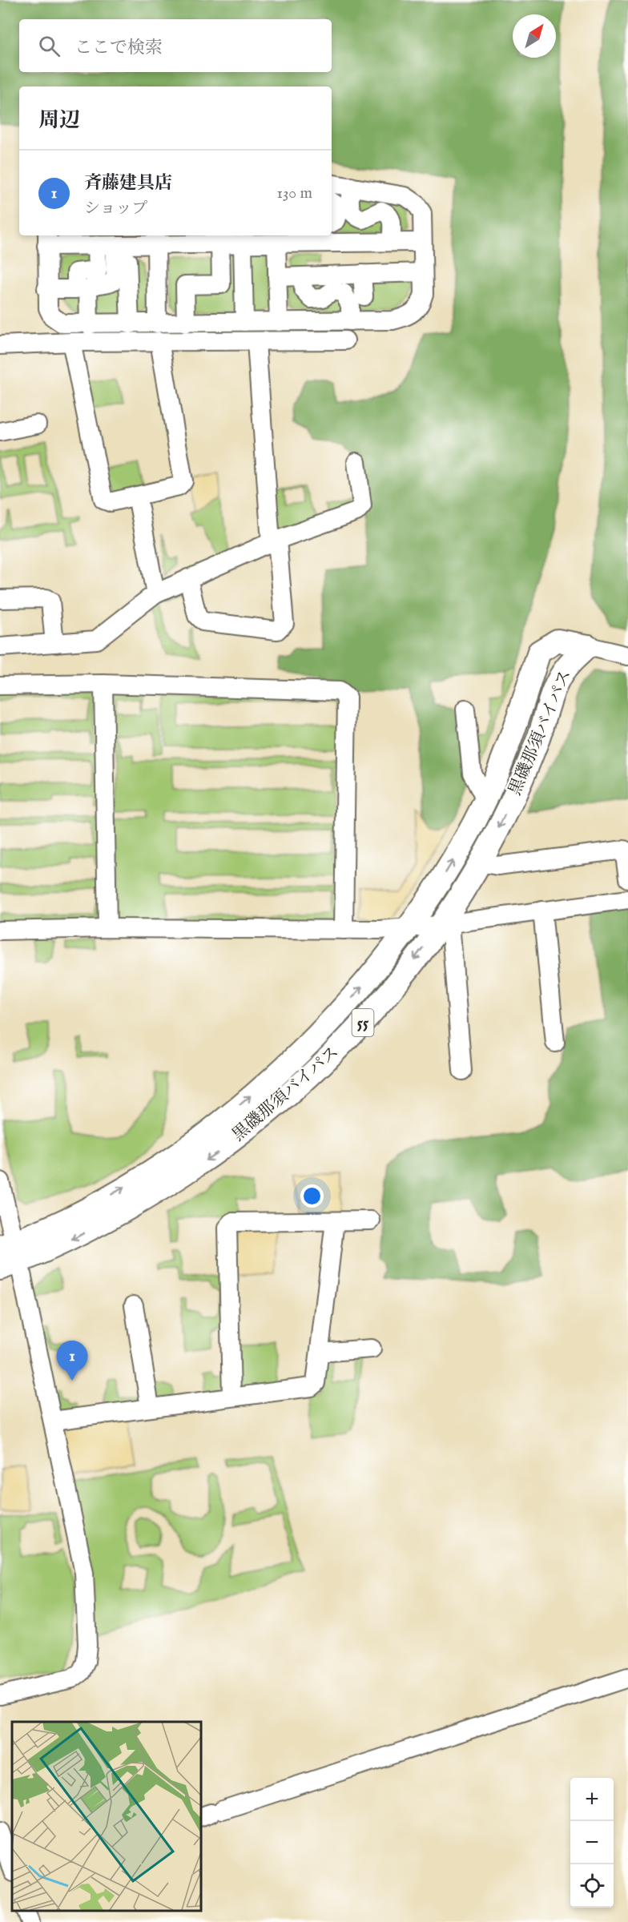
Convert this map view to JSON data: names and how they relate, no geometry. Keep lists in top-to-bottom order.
{
  "streets": {
    "main road": ["黒磯那須バイパス", "55"]
  },
  "north": "top right",
  "page": {
    "search": "ここで検索",
    "heading": "周辺",
    "list": [
      {
        "mark": "1",
        "name": "斉藤建具店",
        "note": "ショップ",
        "value": "130 m"
      }
    ],
    "pins": "1",
    "map_buttons": ["+", "−"]
  }
}
